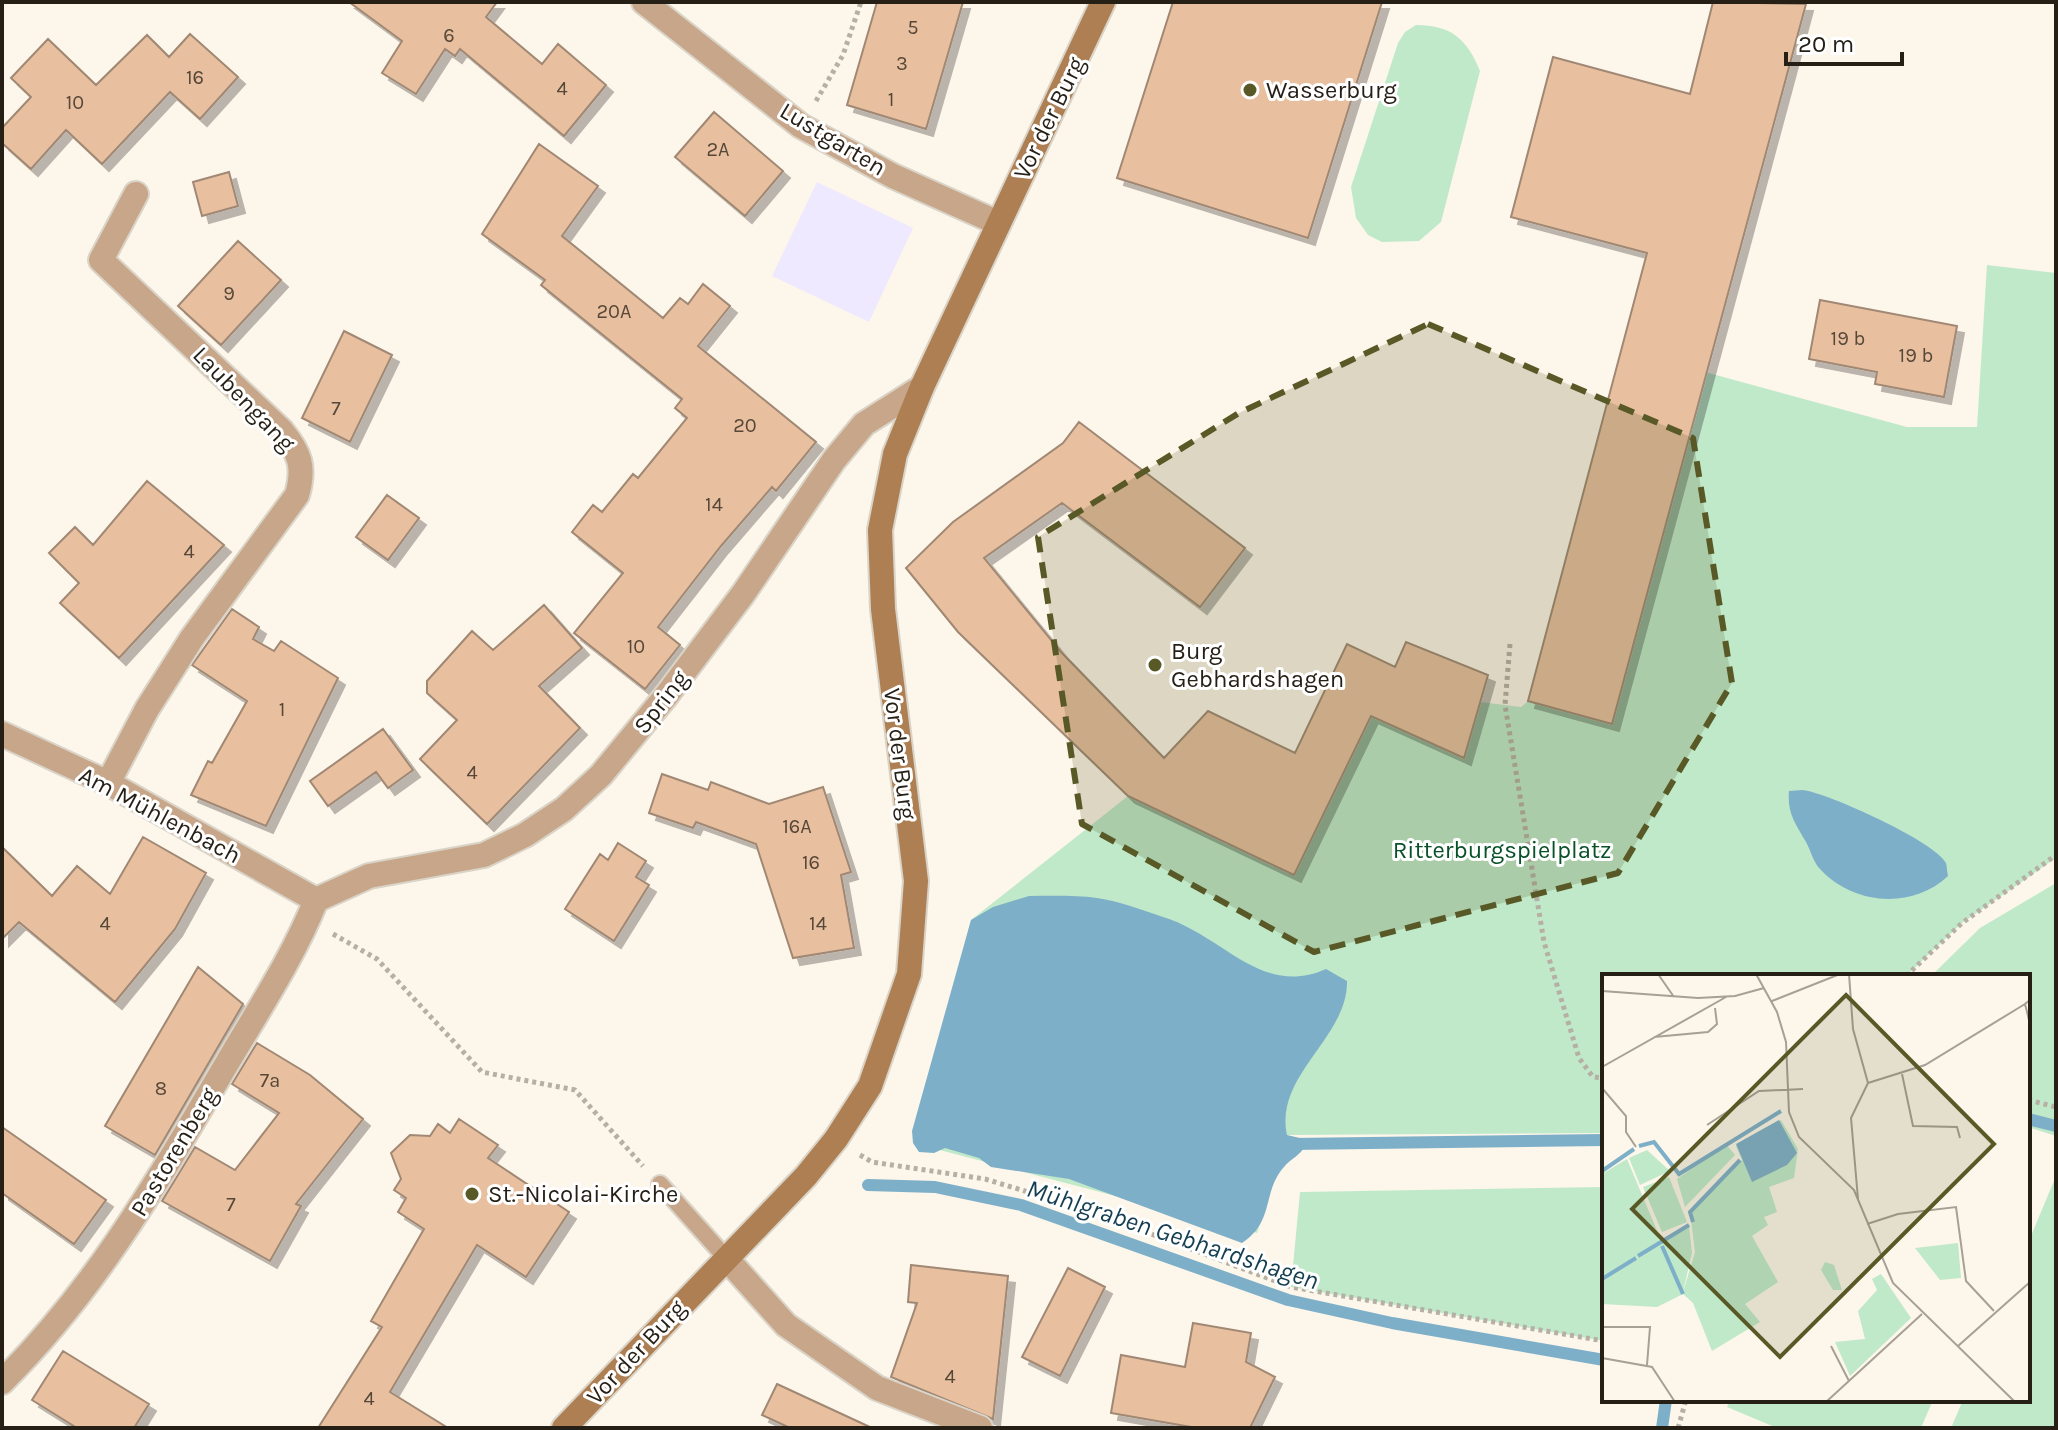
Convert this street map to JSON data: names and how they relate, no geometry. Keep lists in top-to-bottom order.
{
  "streets": {
    "main road": ["Vor der Burg"],
    "street": [
      "Lustgarten",
      "Laubengang",
      "Spring",
      "Am Mühlenbach",
      "Pastorenberg"
    ]
  },
  "crossings": [
    ["Vor der Burg", "Lustgarten"],
    ["Vor der Burg", "Spring"],
    ["Laubengang", "Am Mühlenbach"],
    ["Spring", "Am Mühlenbach"],
    ["Spring", "Pastorenberg"],
    ["Am Mühlenbach", "Pastorenberg"]
  ],
  "water": ["Mühlgraben Gebhardshagen"],
  "parks": ["Ritterburgspielplatz"],
  "places": ["Wasserburg", "Burg Gebhardshagen", "St.-Nicolai-Kirche"],
  "house_numbers": [
    "5",
    "6",
    "3",
    "16",
    "4",
    "1",
    "10",
    "2A",
    "9",
    "20A",
    "19 b",
    "19 b",
    "7",
    "20",
    "14",
    "4",
    "10",
    "1",
    "4",
    "16A",
    "16",
    "4",
    "14",
    "7a",
    "8",
    "7",
    "4",
    "4"
  ],
  "scale_bar": "20 m"
}
